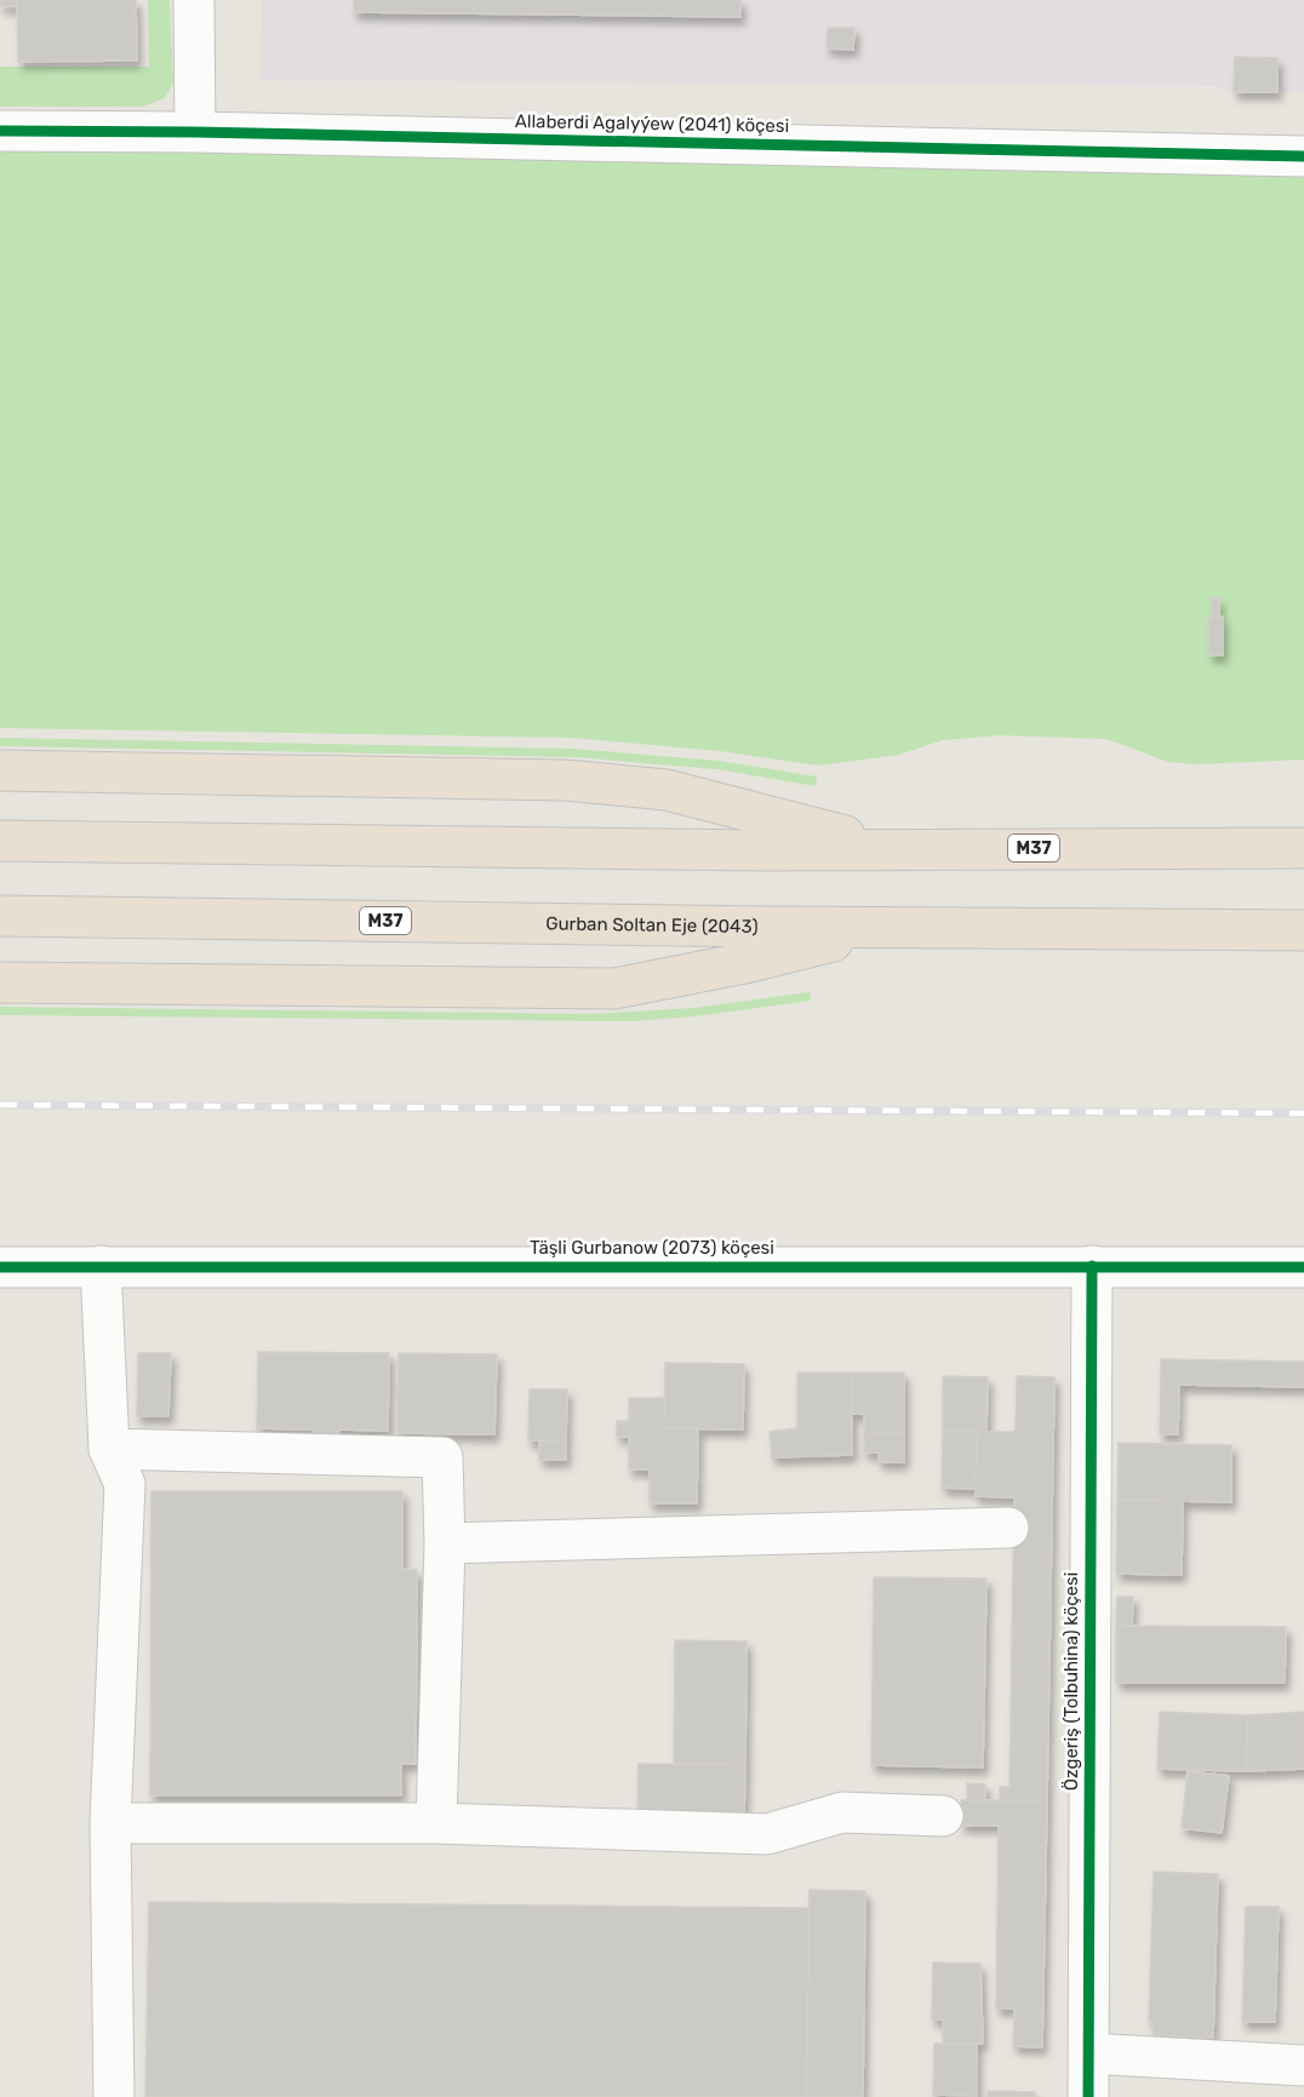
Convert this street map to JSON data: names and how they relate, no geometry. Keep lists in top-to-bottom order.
{
  "streets": {
    "highway": ["M37", "Gurban Soltan Eje (2043)"],
    "street": ["Allaberdi Agalyýew (2041) köçesi", "Täşli Gurbanow (2073) köçesi", "Özgeriş (Tolbuhina) köçesi"]
  },
  "crossings": [
    ["Täşli Gurbanow (2073) köçesi", "Özgeriş (Tolbuhina) köçesi"]
  ]
}
